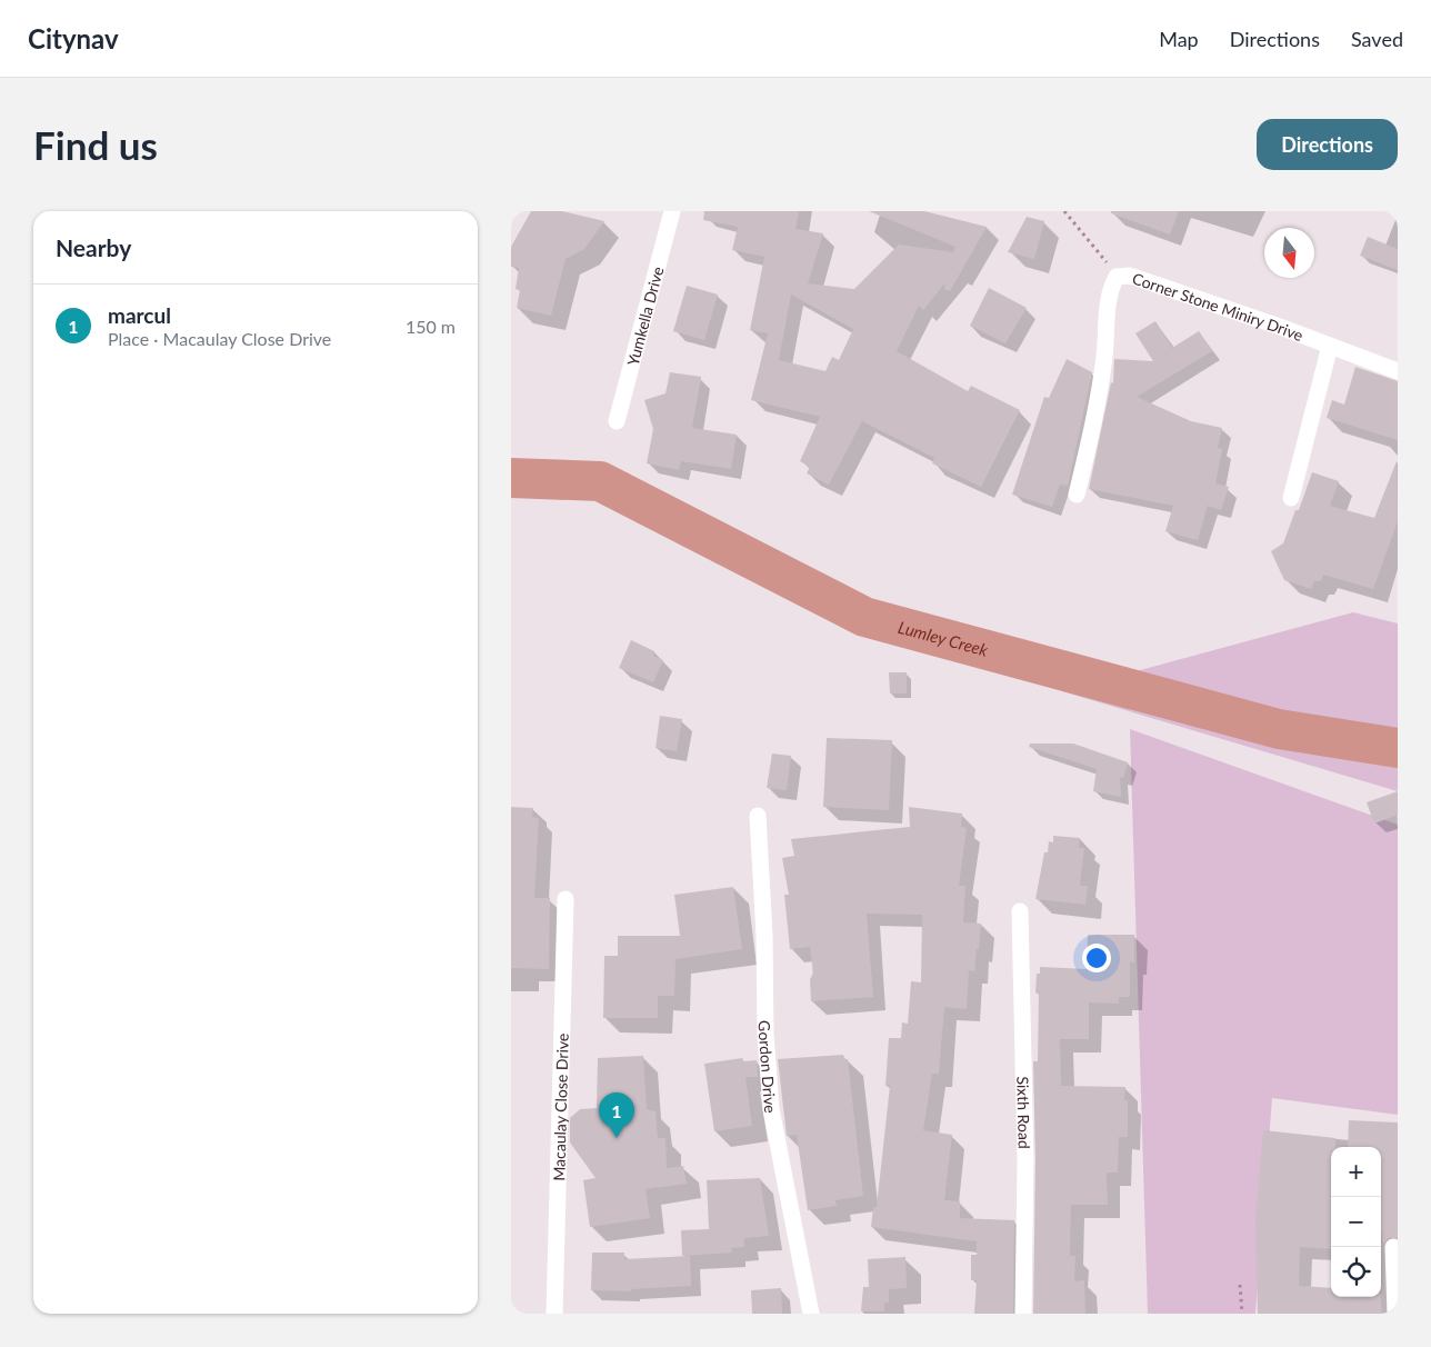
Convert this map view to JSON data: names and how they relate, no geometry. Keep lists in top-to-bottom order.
{
  "streets": {
    "street": [
      "Corner Stone Miniry Drive",
      "Yumkella Drive",
      "Gordon Drive",
      "Macaulay Close Drive",
      "Sixth Road"
    ]
  },
  "water": ["Lumley Creek"],
  "north": "bottom",
  "page": {
    "header": "Citynav",
    "nav": ["Map", "Directions", "Saved"],
    "buttons": "Directions",
    "title": "Find us",
    "heading": "Nearby",
    "list": [
      {
        "mark": "1",
        "name": "marcul",
        "note": "Place · Macaulay Close Drive",
        "value": "150 m"
      }
    ],
    "pins": "1",
    "map_buttons": ["+", "−"]
  }
}
